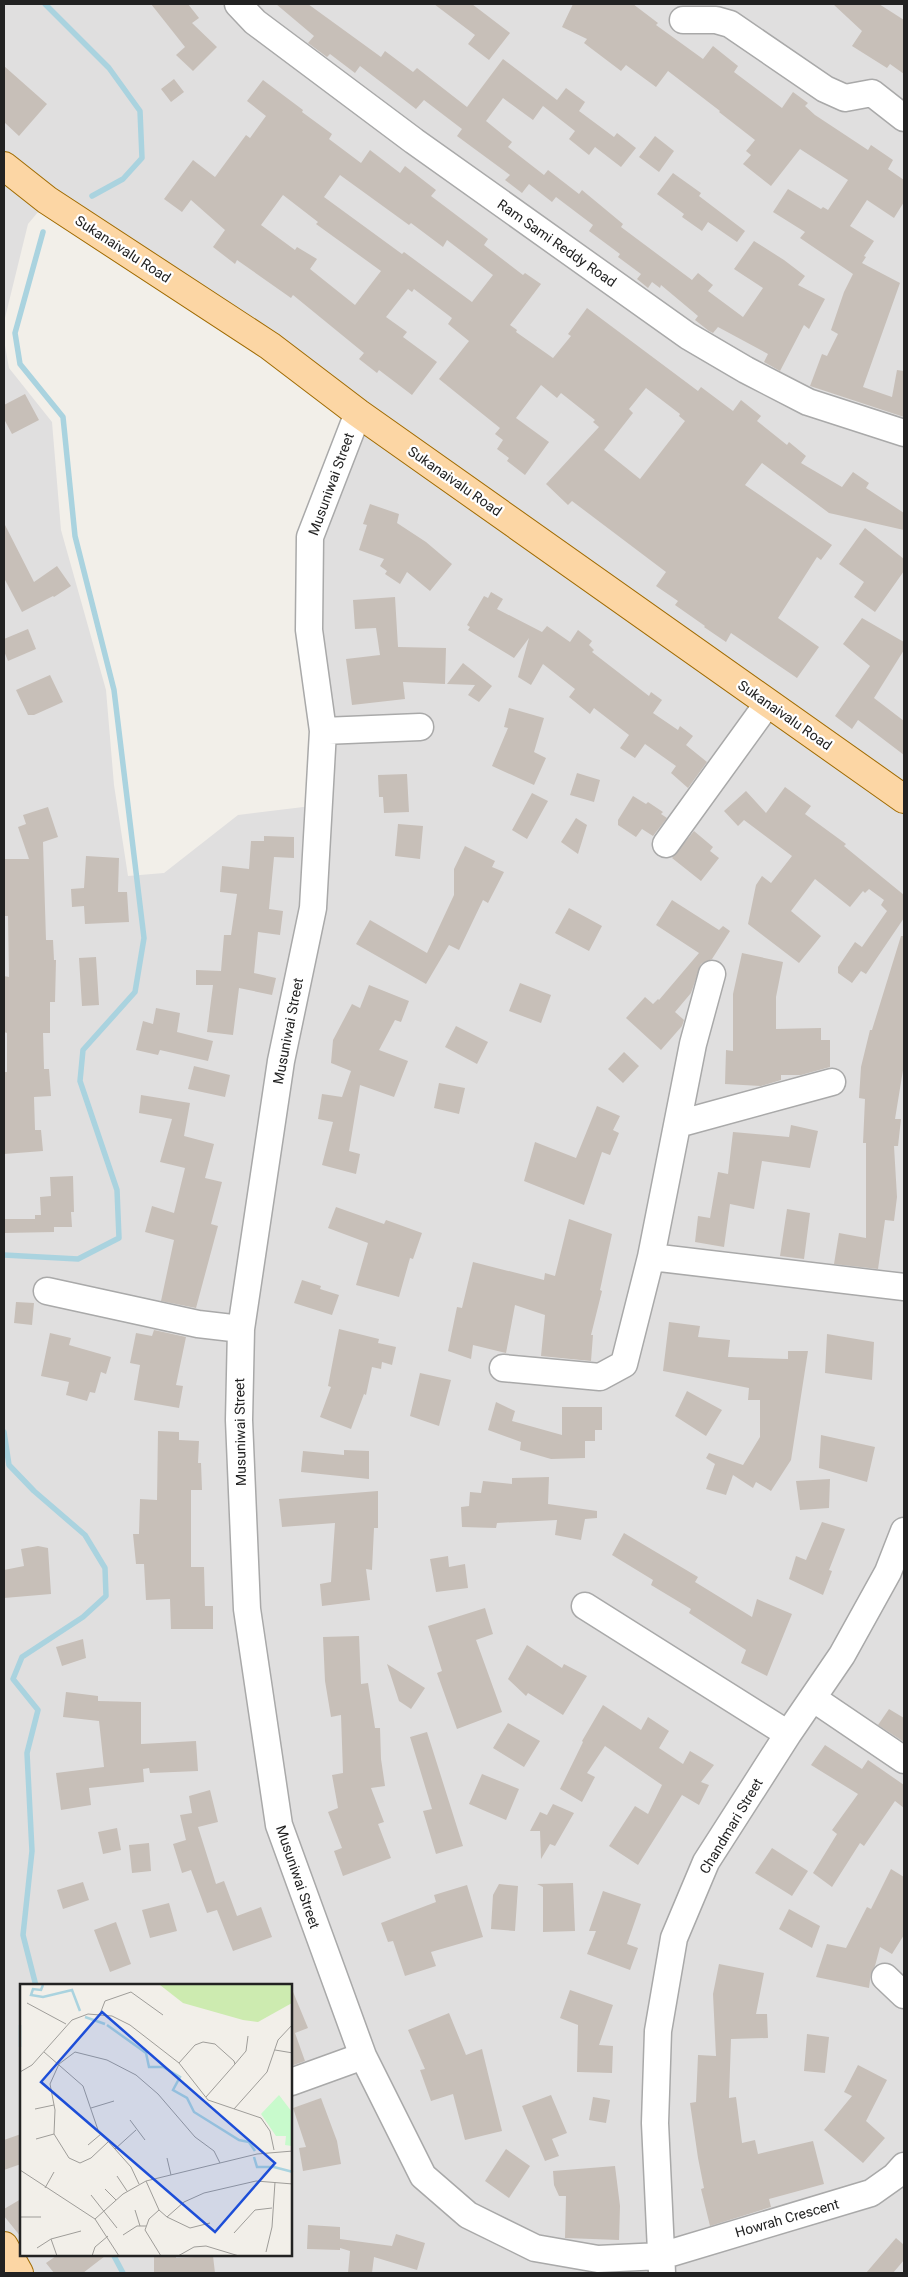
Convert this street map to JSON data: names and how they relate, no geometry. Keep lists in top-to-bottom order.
{
  "streets": {
    "main road": ["Sukanaivalu Road"],
    "street": [
      "Ram Sami Reddy Road",
      "Musuniwai Street",
      "Chandmari Street",
      "Howrah Crescent"
    ]
  },
  "crossings": [
    ["Sukanaivalu Road", "Musuniwai Street"],
    ["Musuniwai Street", "Chandmari Street"],
    ["Musuniwai Street", "Howrah Crescent"],
    ["Chandmari Street", "Howrah Crescent"]
  ]
}
